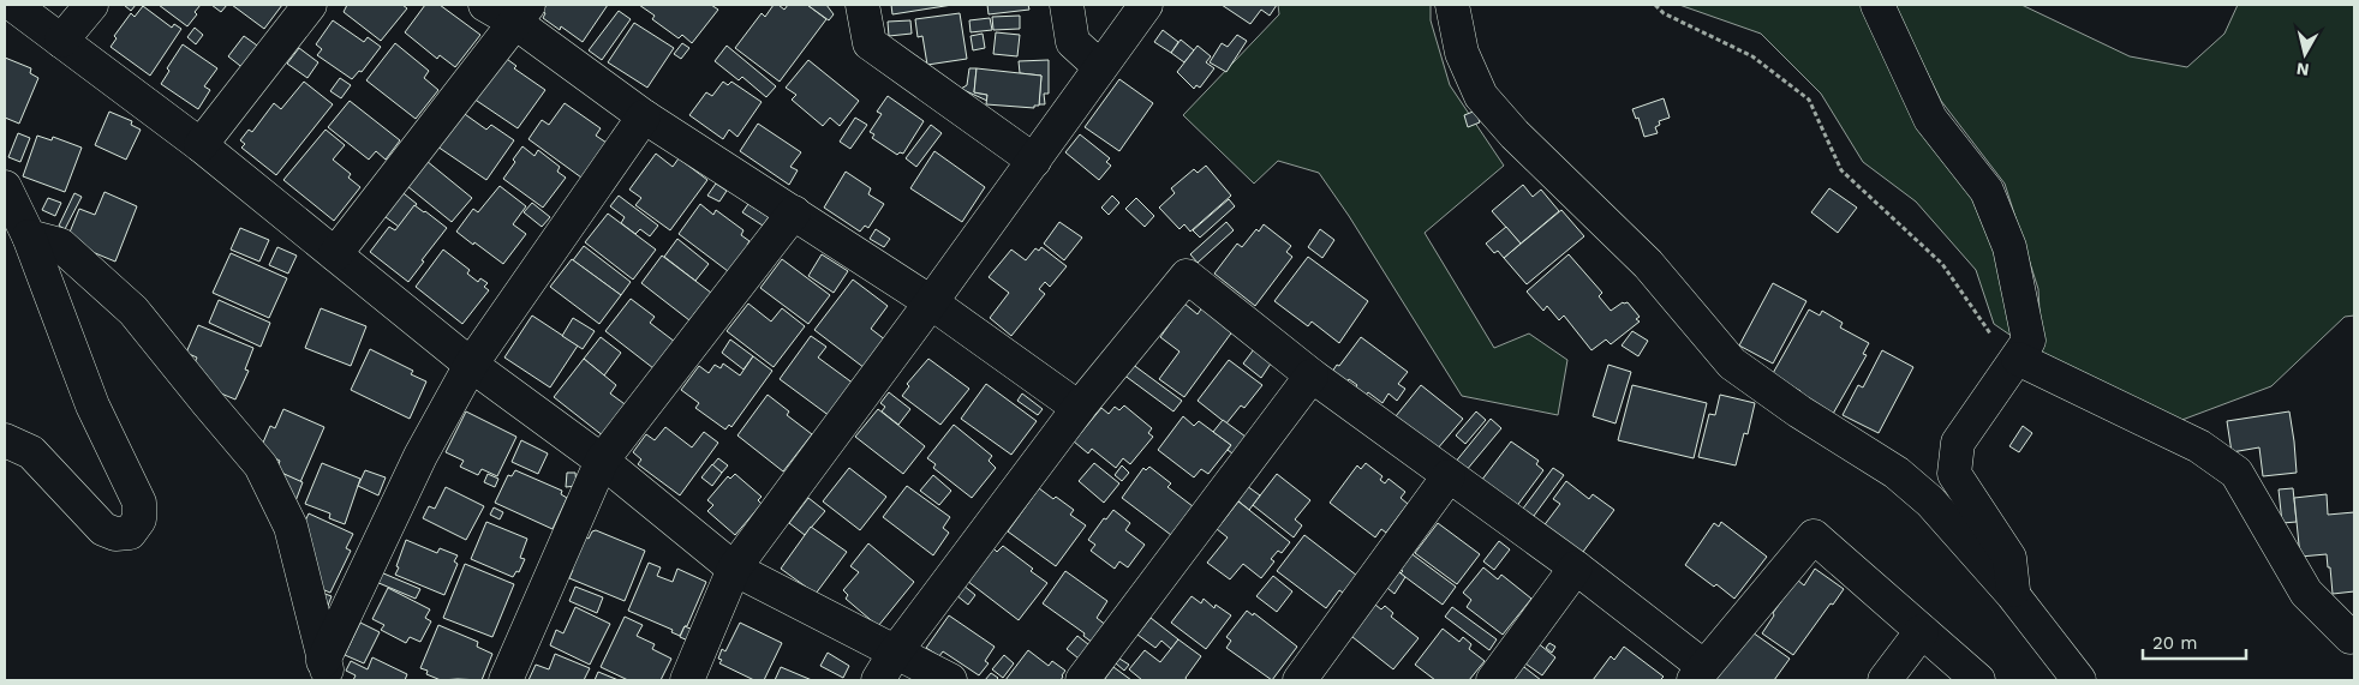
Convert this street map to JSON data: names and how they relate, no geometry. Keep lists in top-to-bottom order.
{
  "scale_bar": "20 m",
  "north": "bottom"
}
